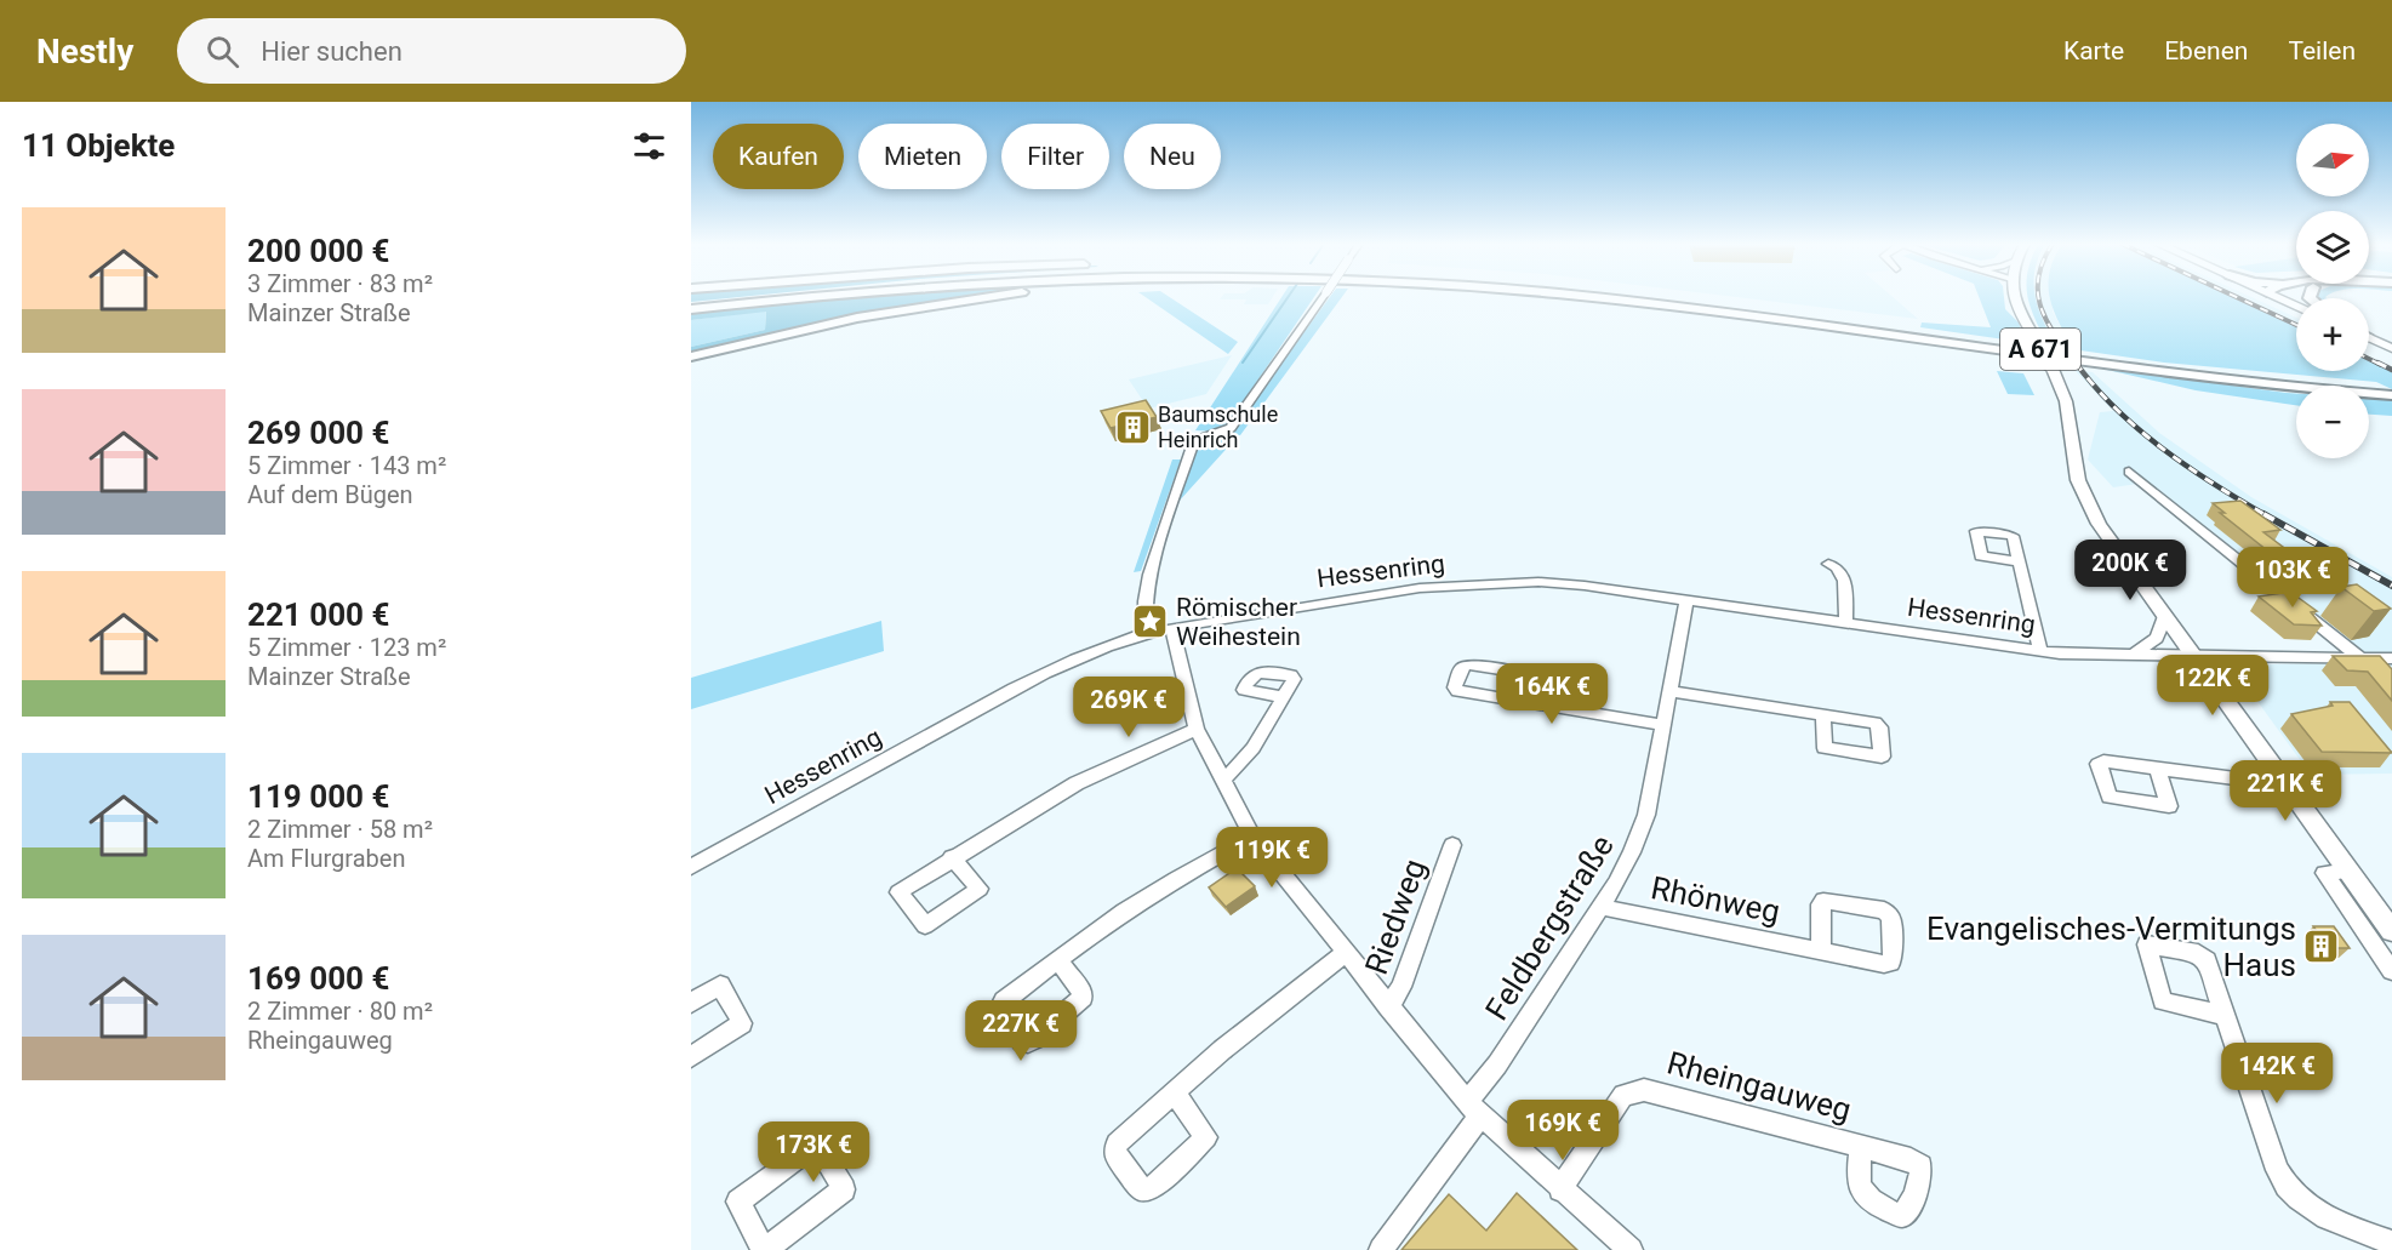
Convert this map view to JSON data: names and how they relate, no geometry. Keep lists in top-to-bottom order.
{
  "streets": {
    "highway": ["A 671"],
    "street": [
      "Hessenring",
      "Rhönweg",
      "Riedweg",
      "Feldbergstraße",
      "Rheingauweg"
    ]
  },
  "crossings": [
    ["Hessenring", "Feldbergstraße"],
    ["Rhönweg", "Feldbergstraße"]
  ],
  "places": {
    "building": ["Baumschule Heinrich", "Evangelisches-Vermitungs Haus"],
    "place": ["Römischer Weihestein"]
  },
  "north": "right",
  "page": {
    "header": "Nestly",
    "search": "Hier suchen",
    "nav": ["Karte", "Ebenen", "Teilen"],
    "heading": "11 Objekte",
    "map_buttons": ["+", "−"],
    "chip": [
      "Kaufen",
      "Mieten",
      "Filter",
      "Neu"
    ],
    "list": [
      {
        "name": "200 000 €",
        "note": "3 Zimmer · 83 m² · Mainzer Straße"
      },
      {
        "name": "269 000 €",
        "note": "5 Zimmer · 143 m² · Auf dem Bügen"
      },
      {
        "name": "221 000 €",
        "note": "5 Zimmer · 123 m² · Mainzer Straße"
      },
      {
        "name": "119 000 €",
        "note": "2 Zimmer · 58 m² · Am Flurgraben"
      },
      {
        "name": "169 000 €",
        "note": "2 Zimmer · 80 m² · Rheingauweg"
      }
    ],
    "price": [
      "200K €",
      "103K €",
      "122K €",
      "164K €",
      "269K €",
      "221K €",
      "119K €",
      "227K €",
      "142K €",
      "169K €",
      "173K €"
    ]
  }
}
